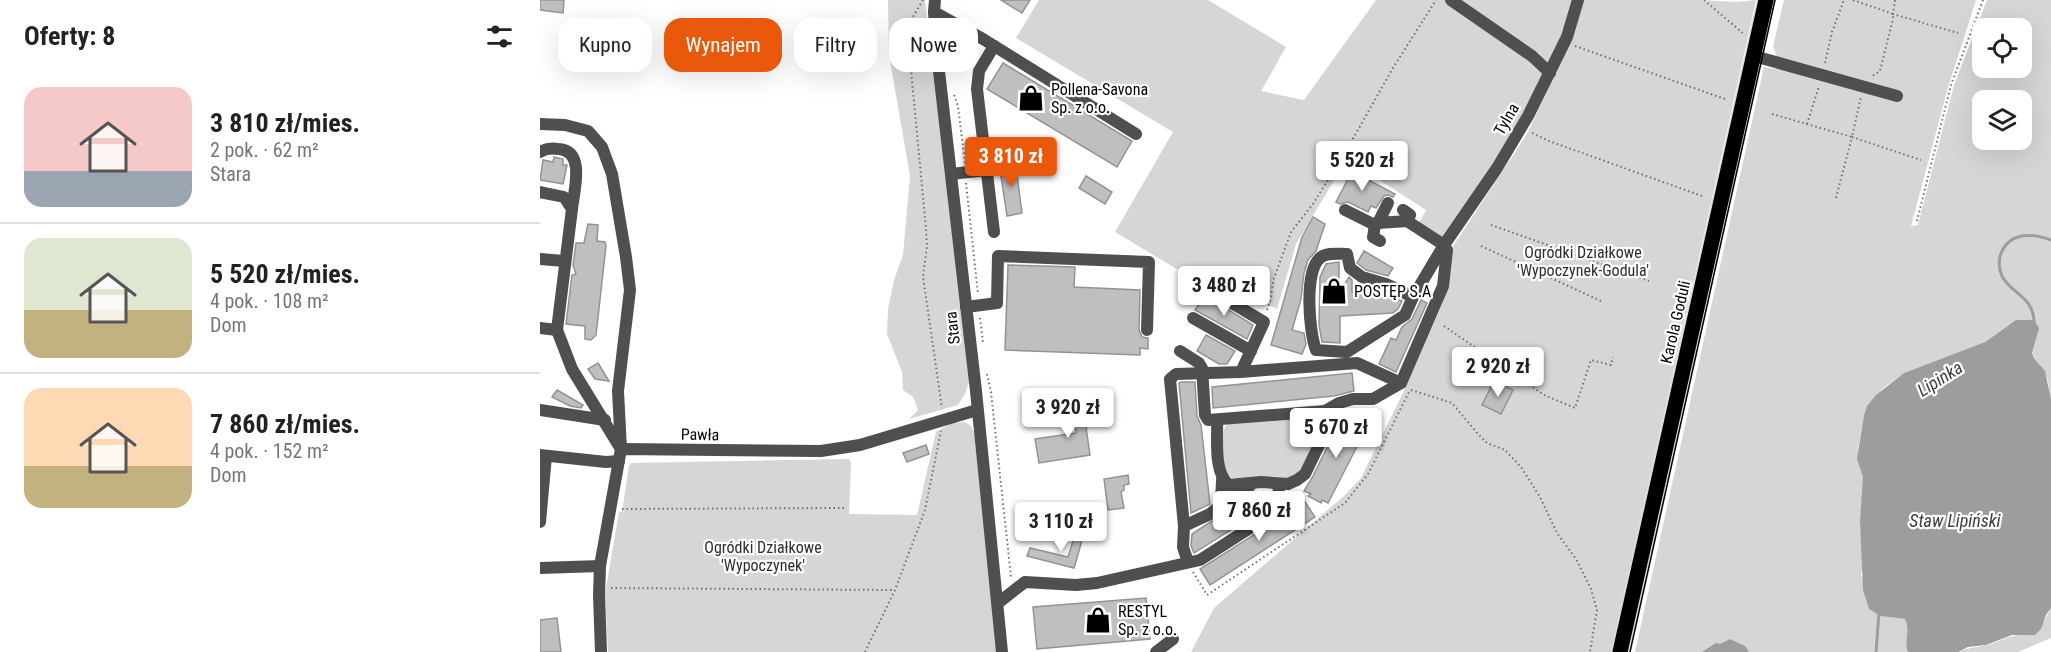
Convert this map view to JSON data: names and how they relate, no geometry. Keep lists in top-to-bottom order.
{
  "streets": {
    "main road": ["Karola Goduli"],
    "street": ["Tylna", "Stara", "Pawła"]
  },
  "crossings": [
    ["Stara", "Pawła"]
  ],
  "water": ["Lipinka", "Staw Lipiński"],
  "parks": ["Ogródki Działkowe 'Wypoczynek-Godula'", "Ogródki Działkowe 'Wypoczynek'"],
  "places": {
    "shop": ["Pollena-Savona Sp. z o.o.", "POSTĘP S.A", "RESTYL Sp. z o.o."]
  },
  "page": {
    "heading": "Oferty: 8",
    "chip": [
      "Kupno",
      "Wynajem",
      "Filtry",
      "Nowe"
    ],
    "list": [
      {
        "name": "3 810 zł/mies.",
        "note": "2 pok. · 62 m² · Stara"
      },
      {
        "name": "5 520 zł/mies.",
        "note": "4 pok. · 108 m² · Dom"
      },
      {
        "name": "7 860 zł/mies.",
        "note": "4 pok. · 152 m² · Dom"
      }
    ],
    "price": [
      "3 810 zł",
      "5 520 zł",
      "3 480 zł",
      "2 920 zł",
      "3 920 zł",
      "5 670 zł",
      "7 860 zł",
      "3 110 zł"
    ]
  }
}
